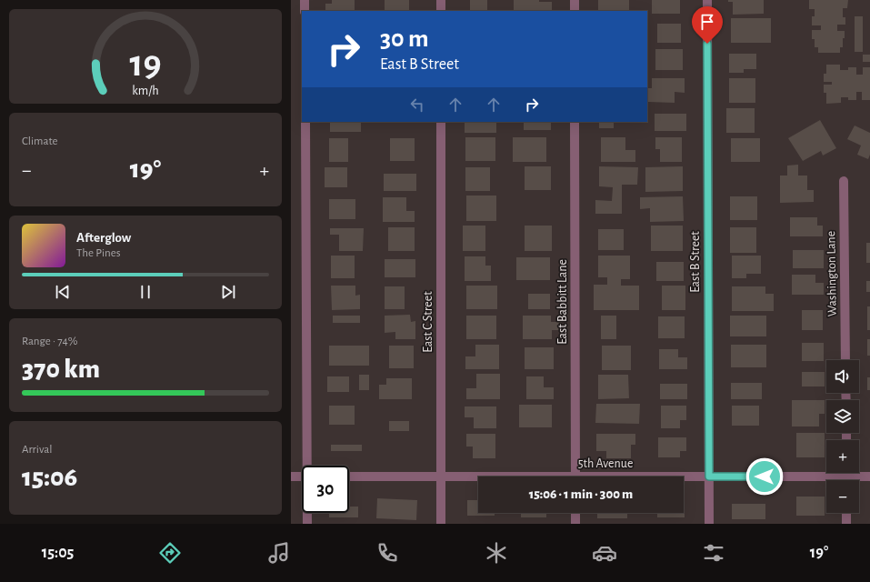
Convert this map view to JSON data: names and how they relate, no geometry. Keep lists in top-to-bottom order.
{
  "streets": {
    "street": [
      "East B Street",
      "Washington Lane",
      "East Babbitt Lane",
      "East C Street",
      "5th Avenue"
    ]
  },
  "crossings": [
    ["East B Street", "5th Avenue"],
    ["East C Street", "5th Avenue"]
  ],
  "page": {
    "turn": ["30 m", "East B Street"],
    "tile": [
      "Climate",
      ["Range · 74%", "370 km"],
      ["Arrival", "15:06"]
    ],
    "heat": ["−", "19°", "+"],
    "song": ["Afterglow", "The Pines"],
    "map_buttons": ["+", "−"],
    "limit": "30",
    "trip": "15:06 · 1 min · 300 m",
    "tabs": ["15:05", "19°"],
    "gauge": ["19", "km/h"]
  }
}
